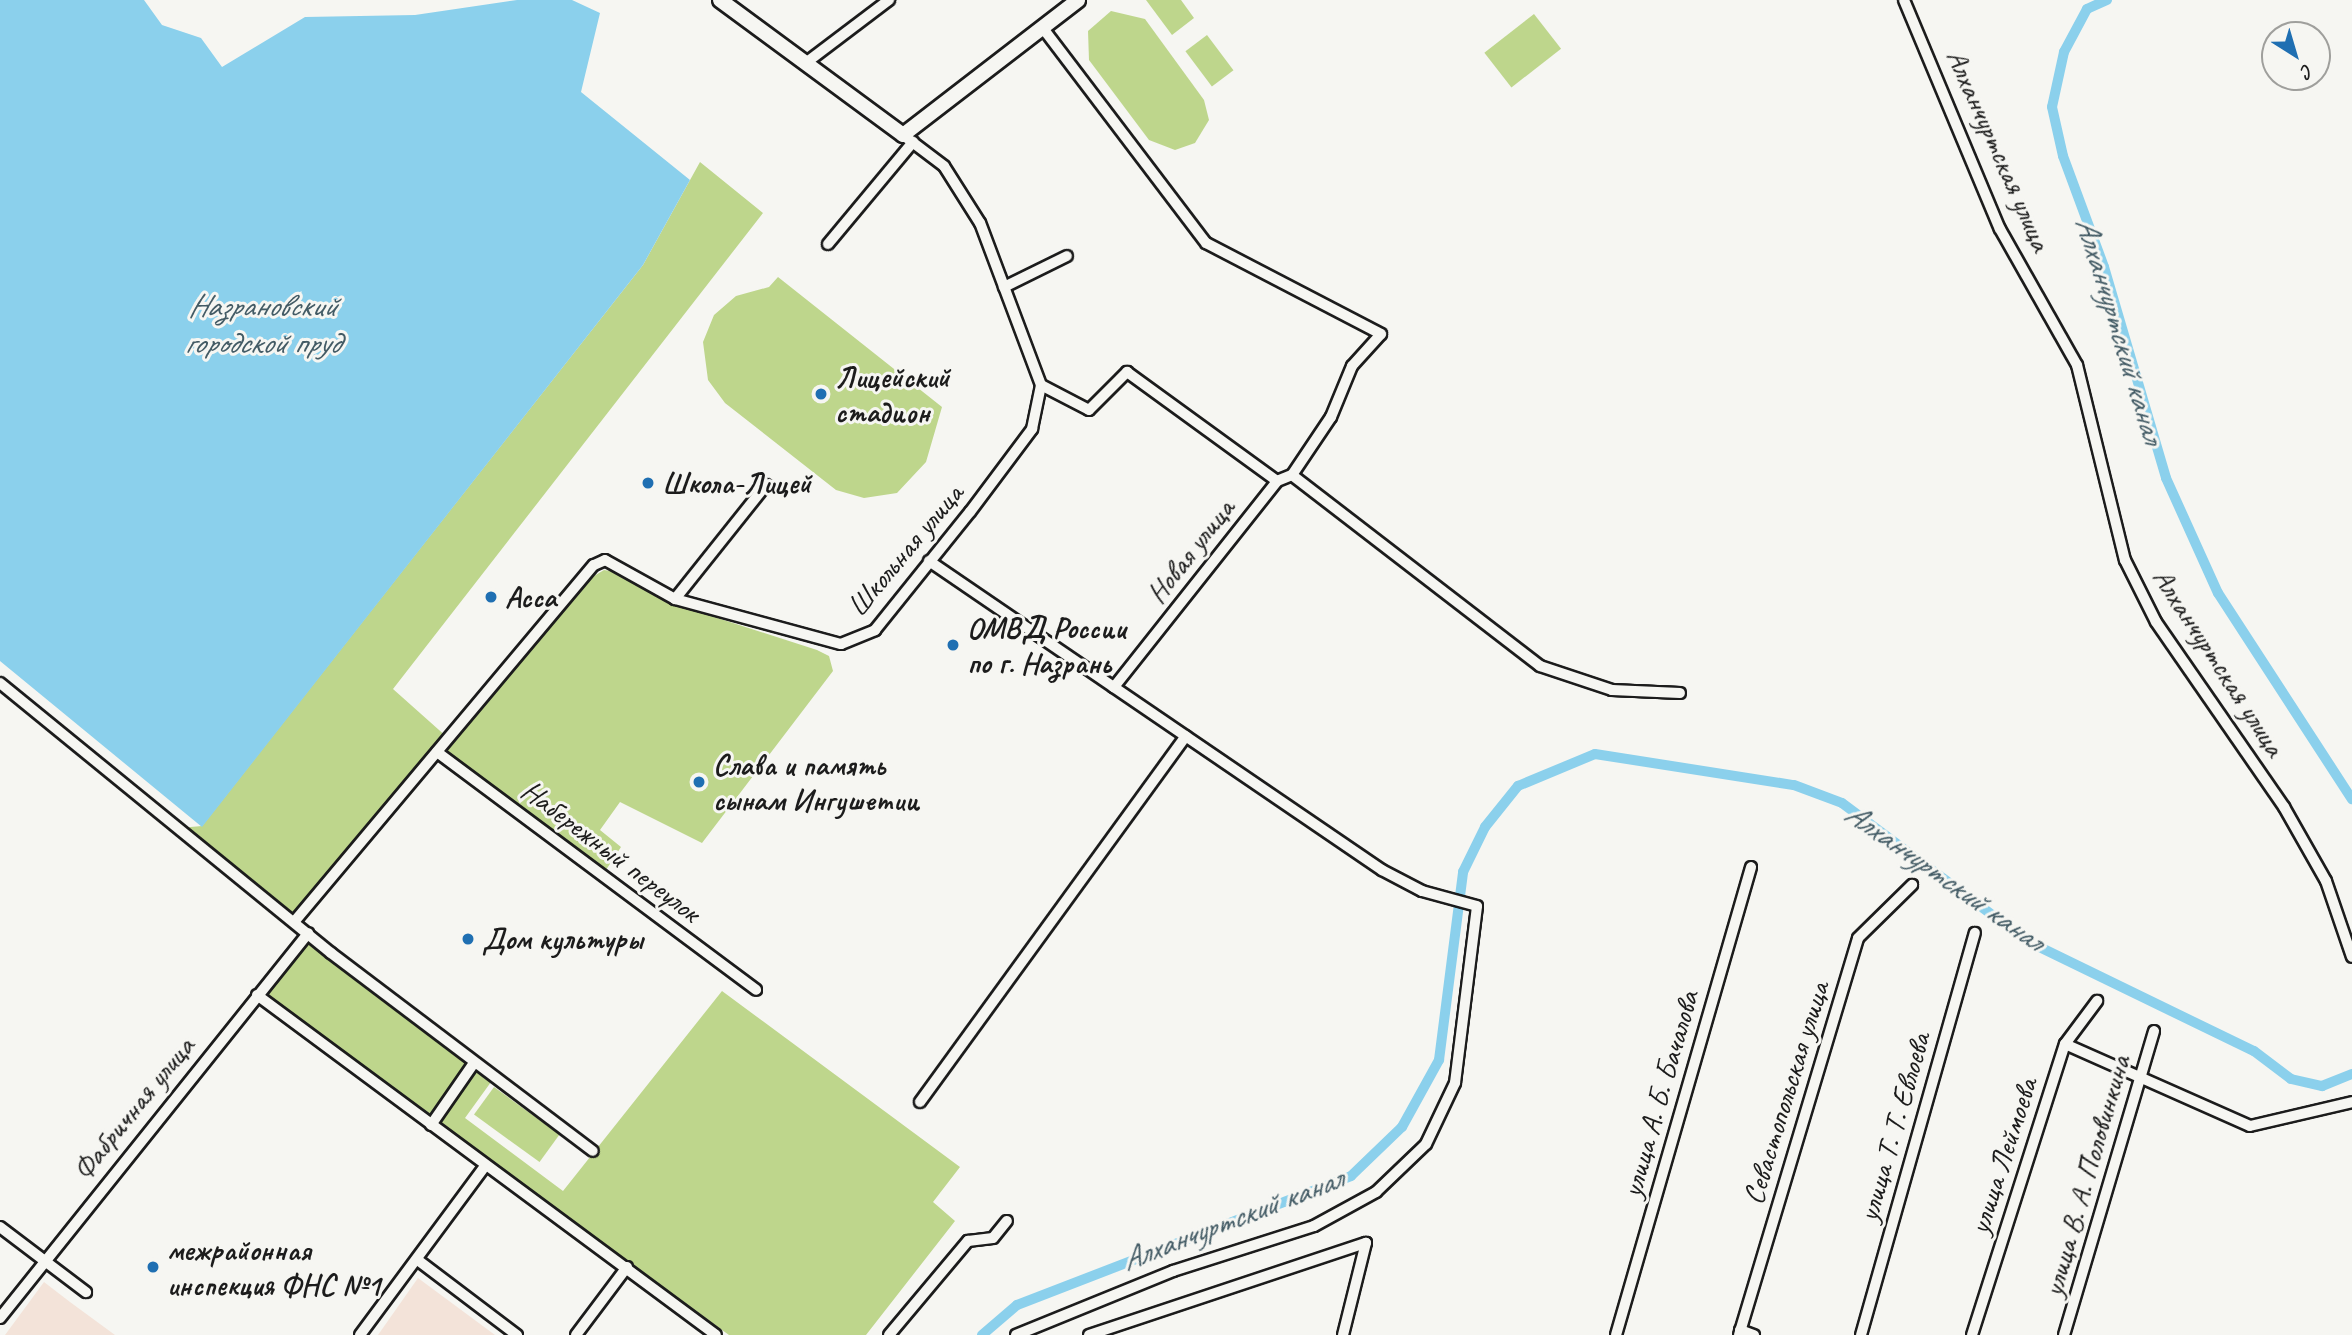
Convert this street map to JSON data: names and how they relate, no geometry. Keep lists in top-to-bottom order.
{
  "streets": {
    "street": [
      "Алханчуртская улица",
      "Школьная улица",
      "Новая улица",
      "Набережный переулок",
      "Севастопольская улица",
      "улица А. Б. Бачалова",
      "Фабричная улица",
      "улица Т. Т. Евлоева",
      "улица Леймоева",
      "улица В. А. Половинкина"
    ]
  },
  "crossings": [
    ["Школьная улица", "Набережный переулок"]
  ],
  "water": ["Назрановский городской пруд", "Алханчуртский канал"],
  "places": [
    "Лицейский стадион",
    "Школа-Лицей",
    "Асса",
    "ОМВД России по г. Назрань",
    "Слава и память сынам Ингушетии",
    "Дом культуры",
    "межрайонная инспекция ФНС №1"
  ],
  "north": "bottom right"
}
